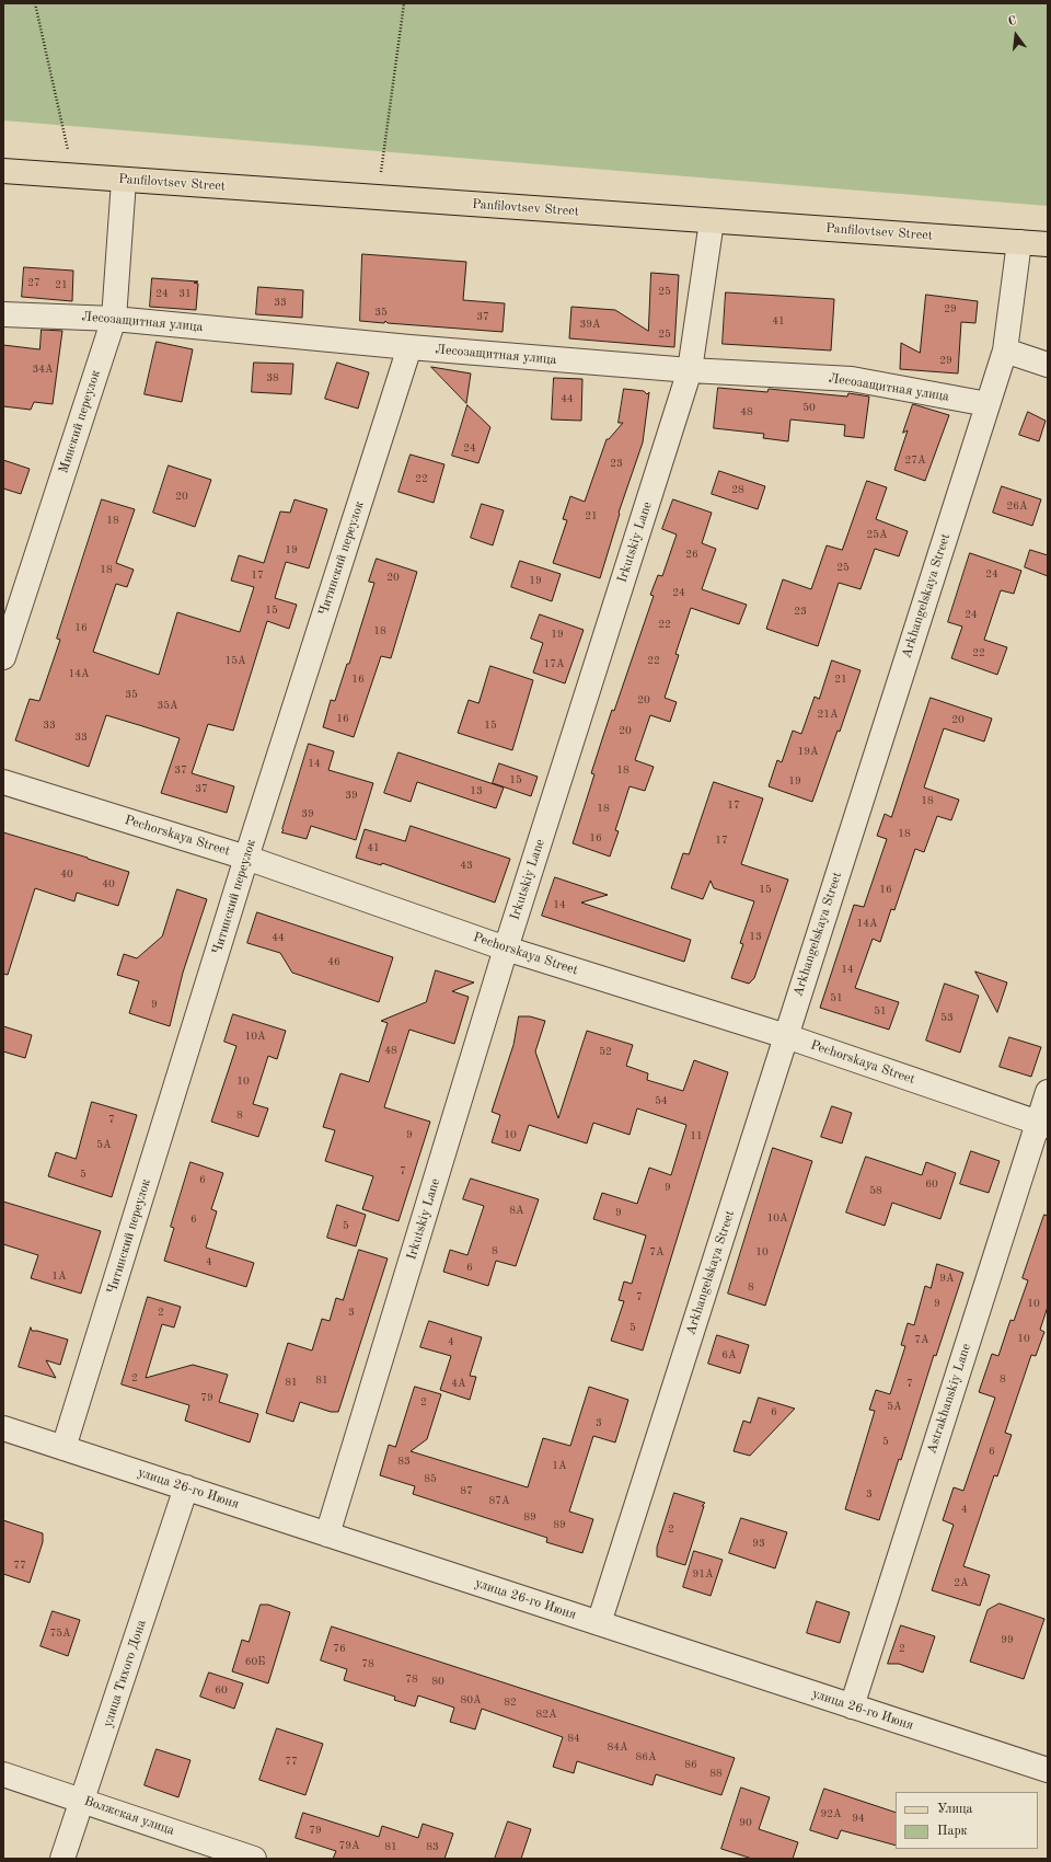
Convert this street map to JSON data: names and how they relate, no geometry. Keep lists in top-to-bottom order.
{
  "streets": {
    "main road": ["Panfilovtsev Street"],
    "street": [
      "Лесозащитная улица",
      "Минский переулок",
      "Irkutskiy Lane",
      "Читинский переулок",
      "Arkhangelskaya Street",
      "Pechorskaya Street",
      "Astrakhanskiy Lane",
      "улица 26-го Июня",
      "улица Тихого Дона",
      "Волжская улица"
    ]
  },
  "crossings": [
    ["Panfilovtsev Street", "Минский переулок"],
    ["Panfilovtsev Street", "Irkutskiy Lane"],
    ["Panfilovtsev Street", "Arkhangelskaya Street"],
    ["Лесозащитная улица", "Минский переулок"],
    ["Лесозащитная улица", "Irkutskiy Lane"],
    ["Лесозащитная улица", "Читинский переулок"],
    ["Лесозащитная улица", "Arkhangelskaya Street"],
    ["Irkutskiy Lane", "Pechorskaya Street"],
    ["Irkutskiy Lane", "улица 26-го Июня"],
    ["Читинский переулок", "Pechorskaya Street"],
    ["Читинский переулок", "улица 26-го Июня"],
    ["Arkhangelskaya Street", "Pechorskaya Street"],
    ["Arkhangelskaya Street", "улица 26-го Июня"],
    ["Pechorskaya Street", "Astrakhanskiy Lane"],
    ["Astrakhanskiy Lane", "улица 26-го Июня"],
    ["улица 26-го Июня", "улица Тихого Дона"],
    ["улица Тихого Дона", "Волжская улица"]
  ],
  "house_numbers": [
    "27",
    "21",
    "25",
    "24",
    "31",
    "33",
    "29",
    "35",
    "37",
    "41",
    "39А",
    "25",
    "29",
    "34А",
    "38",
    "44",
    "50",
    "48",
    "24",
    "27А",
    "23",
    "22",
    "28",
    "20",
    "26А",
    "21",
    "18",
    "25А",
    "19",
    "26",
    "25",
    "18",
    "24",
    "17",
    "20",
    "19",
    "24",
    "15",
    "23",
    "24",
    "22",
    "16",
    "18",
    "19",
    "22",
    "15А",
    "22",
    "17А",
    "14А",
    "16",
    "21",
    "35",
    "20",
    "35А",
    "21А",
    "16",
    "20",
    "33",
    "15",
    "20",
    "33",
    "19А",
    "14",
    "37",
    "18",
    "15",
    "19",
    "37",
    "13",
    "39",
    "18",
    "17",
    "18",
    "39",
    "18",
    "16",
    "17",
    "41",
    "43",
    "40",
    "40",
    "15",
    "16",
    "14",
    "14А",
    "13",
    "44",
    "46",
    "14",
    "51",
    "9",
    "51",
    "53",
    "10А",
    "48",
    "52",
    "10",
    "54",
    "8",
    "7",
    "9",
    "10",
    "11",
    "5А",
    "7",
    "5",
    "6",
    "60",
    "9",
    "58",
    "8А",
    "9",
    "10А",
    "6",
    "5",
    "8",
    "7А",
    "10",
    "4",
    "6",
    "1А",
    "9А",
    "8",
    "7",
    "9",
    "10",
    "2",
    "3",
    "5",
    "10",
    "7А",
    "4",
    "6А",
    "2",
    "8",
    "81",
    "81",
    "4А",
    "7",
    "79",
    "2",
    "5А",
    "6",
    "3",
    "5",
    "6",
    "83",
    "1А",
    "85",
    "87",
    "3",
    "87А",
    "4",
    "89",
    "89",
    "2",
    "93",
    "77",
    "91А",
    "2А",
    "75А",
    "99",
    "76",
    "2",
    "60Б",
    "78",
    "78",
    "80",
    "60",
    "80А",
    "82",
    "82А",
    "84",
    "84А",
    "86А",
    "77",
    "86",
    "88",
    "92А",
    "94",
    "90",
    "79",
    "79А",
    "81",
    "83"
  ],
  "legend": ["Улица", "Парк"],
  "north": "top"
}
